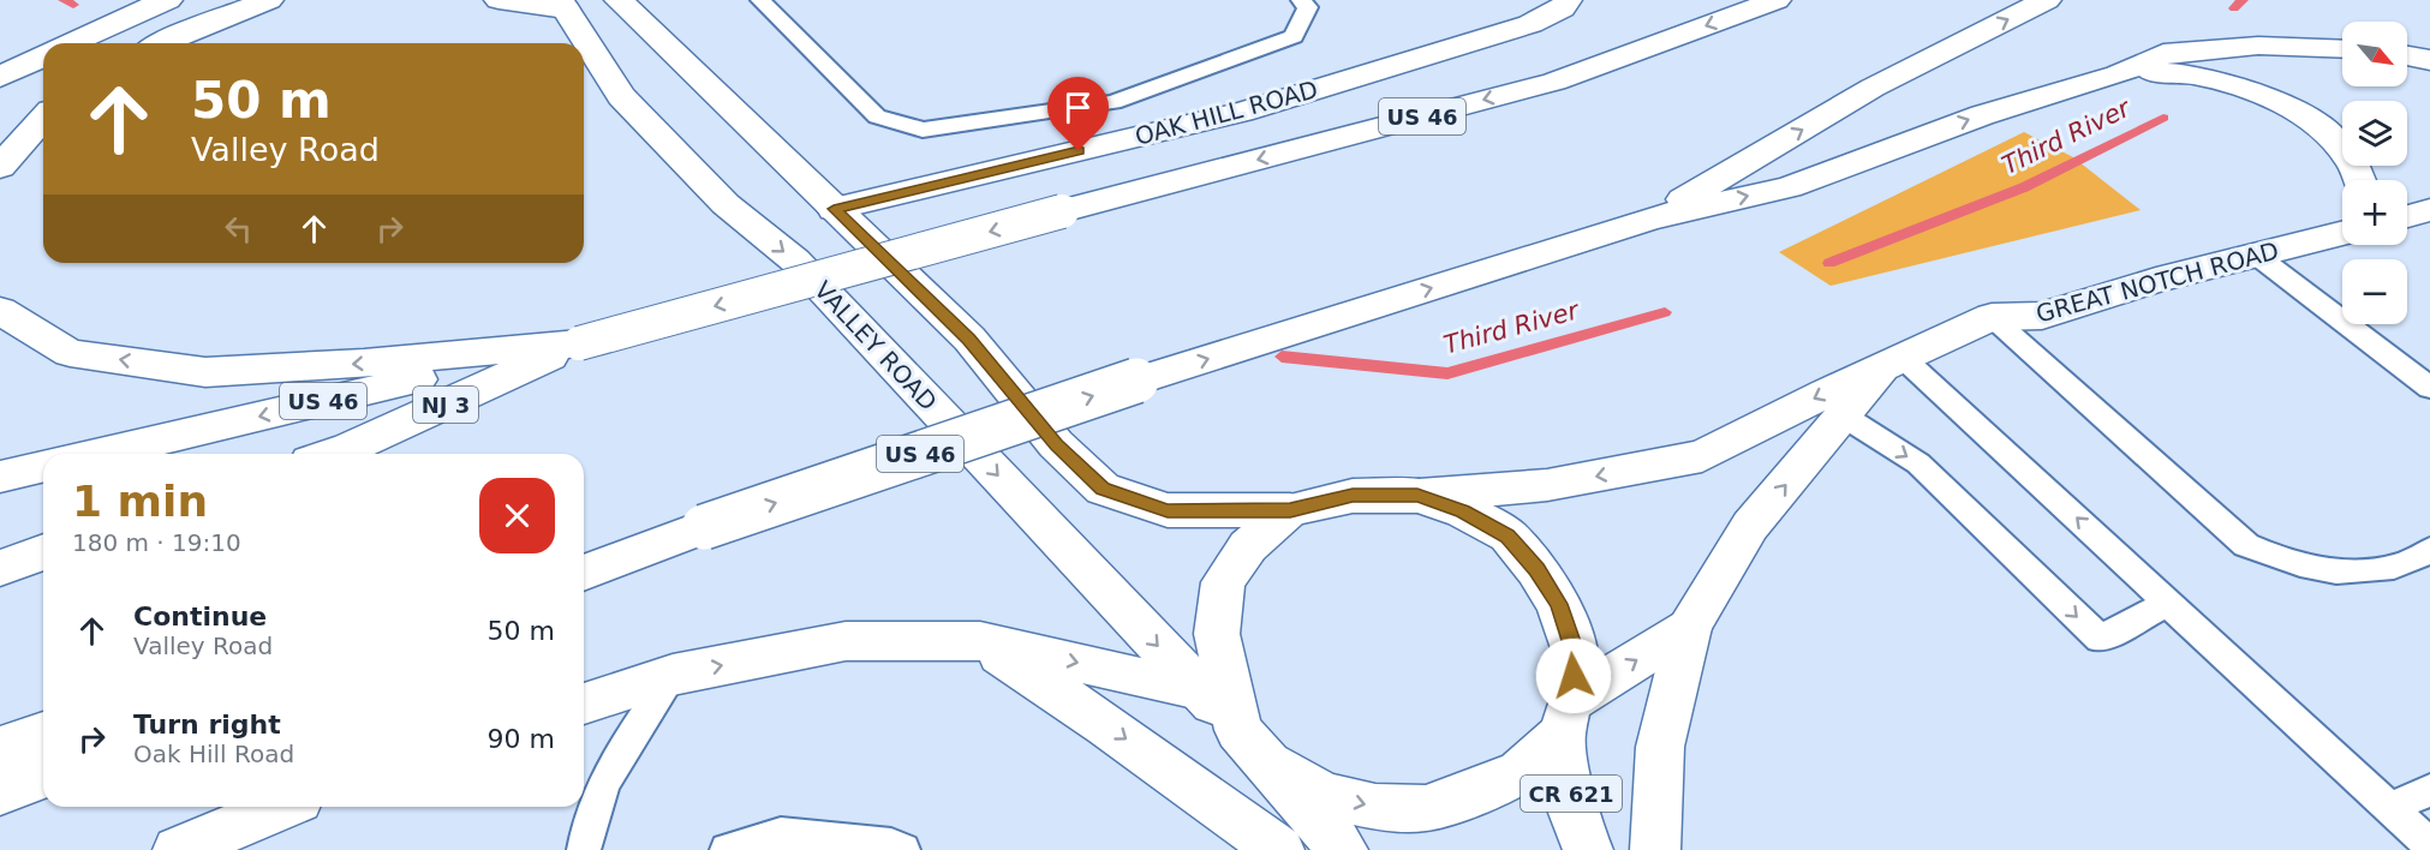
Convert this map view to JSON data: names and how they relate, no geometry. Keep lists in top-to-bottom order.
{
  "streets": {
    "main road": [
      "OAK HILL ROAD",
      "US 46",
      "GREAT NOTCH ROAD",
      "VALLEY ROAD",
      "NJ 3",
      "CR 621"
    ]
  },
  "crossings": [
    ["US 46", "NJ 3"],
    ["GREAT NOTCH ROAD", "VALLEY ROAD"],
    ["GREAT NOTCH ROAD", "CR 621"]
  ],
  "water": ["Third River"],
  "north": "bottom right",
  "page": {
    "map_buttons": ["+", "−"],
    "turn": ["50 m", "Valley Road"],
    "heading": ["1 min", "180 m · 19:10"],
    "list": [
      {
        "name": "Continue",
        "note": "Valley Road",
        "value": "50 m"
      },
      {
        "name": "Turn right",
        "note": "Oak Hill Road",
        "value": "90 m"
      }
    ]
  }
}
